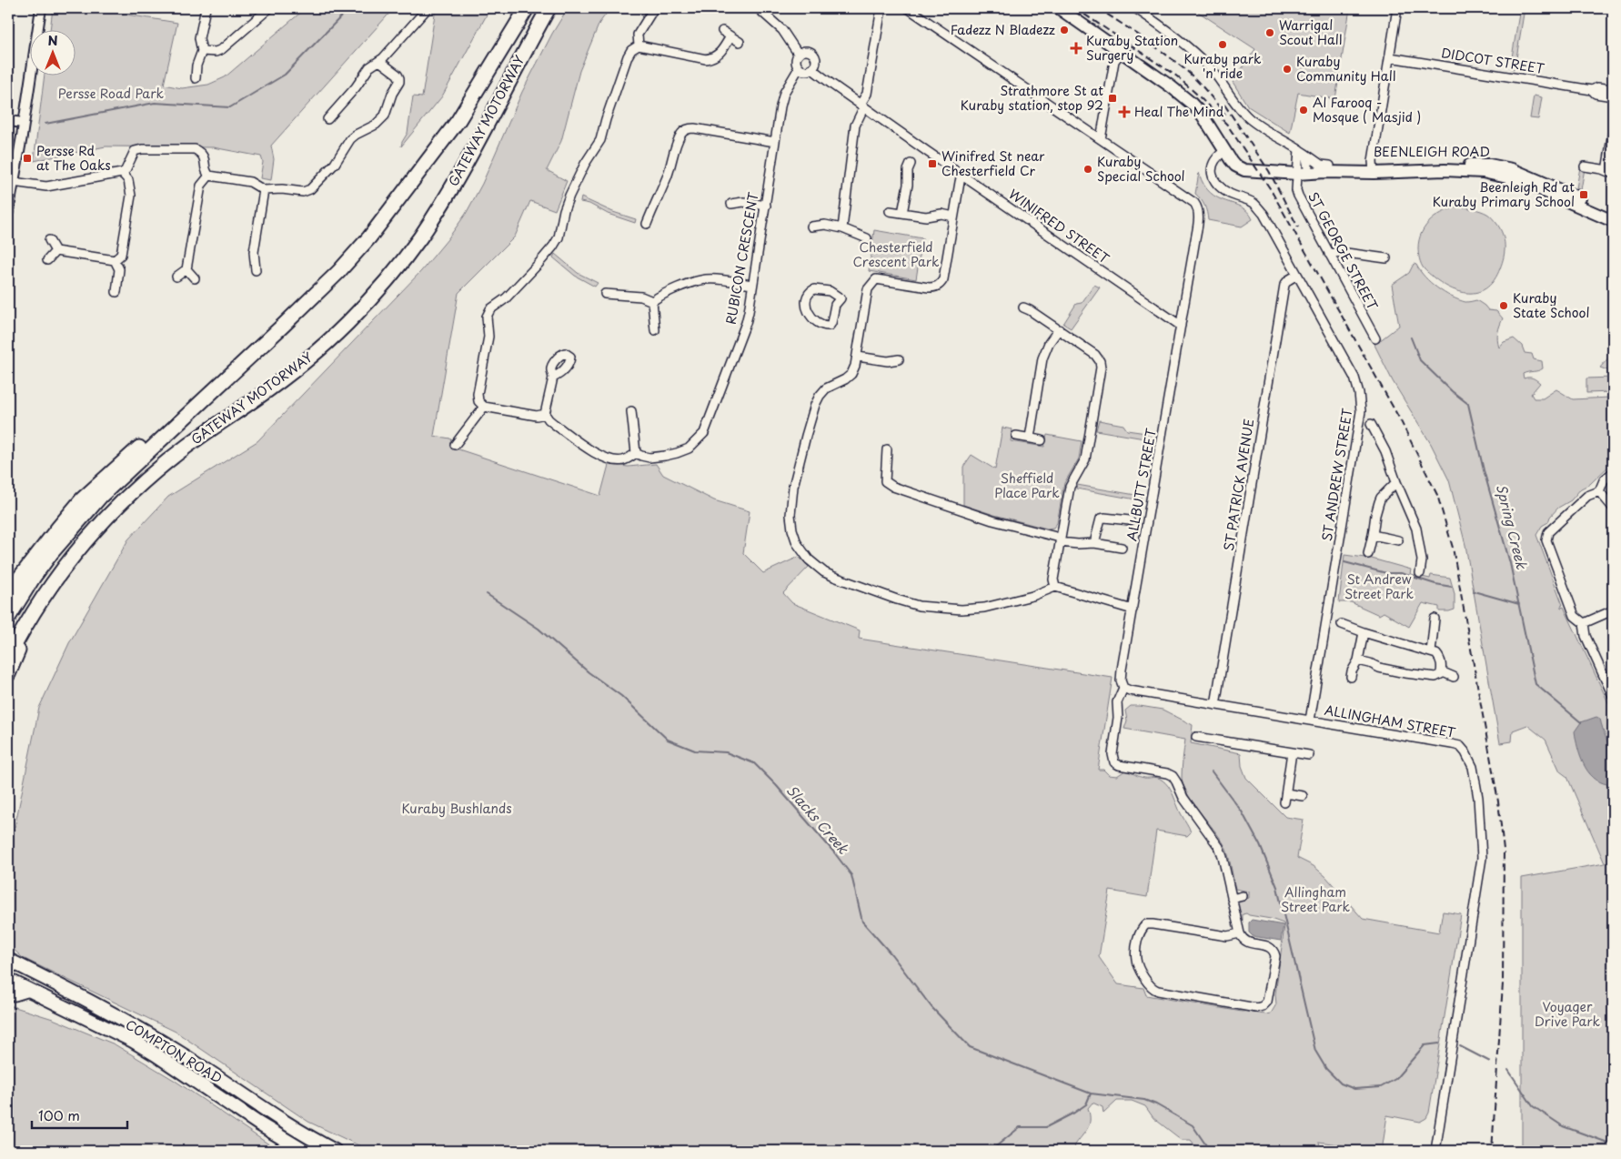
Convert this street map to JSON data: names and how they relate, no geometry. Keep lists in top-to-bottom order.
{
  "streets": {
    "highway": ["GATEWAY MOTORWAY"],
    "main road": ["BEENLEIGH ROAD", "COMPTON ROAD"],
    "street": [
      "DIDCOT STREET",
      "WINIFRED STREET",
      "ST GEORGE STREET",
      "RUBICON CRESCENT",
      "ST ANDREW STREET",
      "ALLBUTT STREET",
      "ST PATRICK AVENUE",
      "ALLINGHAM STREET"
    ]
  },
  "crossings": [
    ["BEENLEIGH ROAD", "ST GEORGE STREET"],
    ["BEENLEIGH ROAD", "ST ANDREW STREET"],
    ["WINIFRED STREET", "RUBICON CRESCENT"],
    ["WINIFRED STREET", "ALLBUTT STREET"],
    ["ST ANDREW STREET", "ST PATRICK AVENUE"],
    ["ST ANDREW STREET", "ALLINGHAM STREET"],
    ["ALLBUTT STREET", "ALLINGHAM STREET"],
    ["ST PATRICK AVENUE", "ALLINGHAM STREET"]
  ],
  "water": ["Spring Creek", "Slacks Creek"],
  "parks": [
    "Persse Road Park",
    "Chesterfield Crescent Park",
    "Sheffield Place Park",
    "St Andrew Street Park",
    "Kuraby Bushlands",
    "Allingham Street Park",
    "Voyager Drive Park"
  ],
  "places": {
    "other": [
      "Fadezz N Bladezz",
      "Warrigal Scout Hall",
      "Kuraby park 'n' ride",
      "Kuraby Community Hall",
      "Al Farooq - Mosque ( Masjid )",
      "Kuraby Special School",
      "Kuraby State School"
    ],
    "health": ["Kuraby Station Surgery", "Heal The Mind"],
    "transit": [
      "Strathmore St at Kuraby station, stop 92",
      "Persse Rd at The Oaks",
      "Winifred St near Chesterfield Cr",
      "Beenleigh Rd at Kuraby Primary School"
    ]
  },
  "scale_bar": "100 m",
  "north": "top"
}
